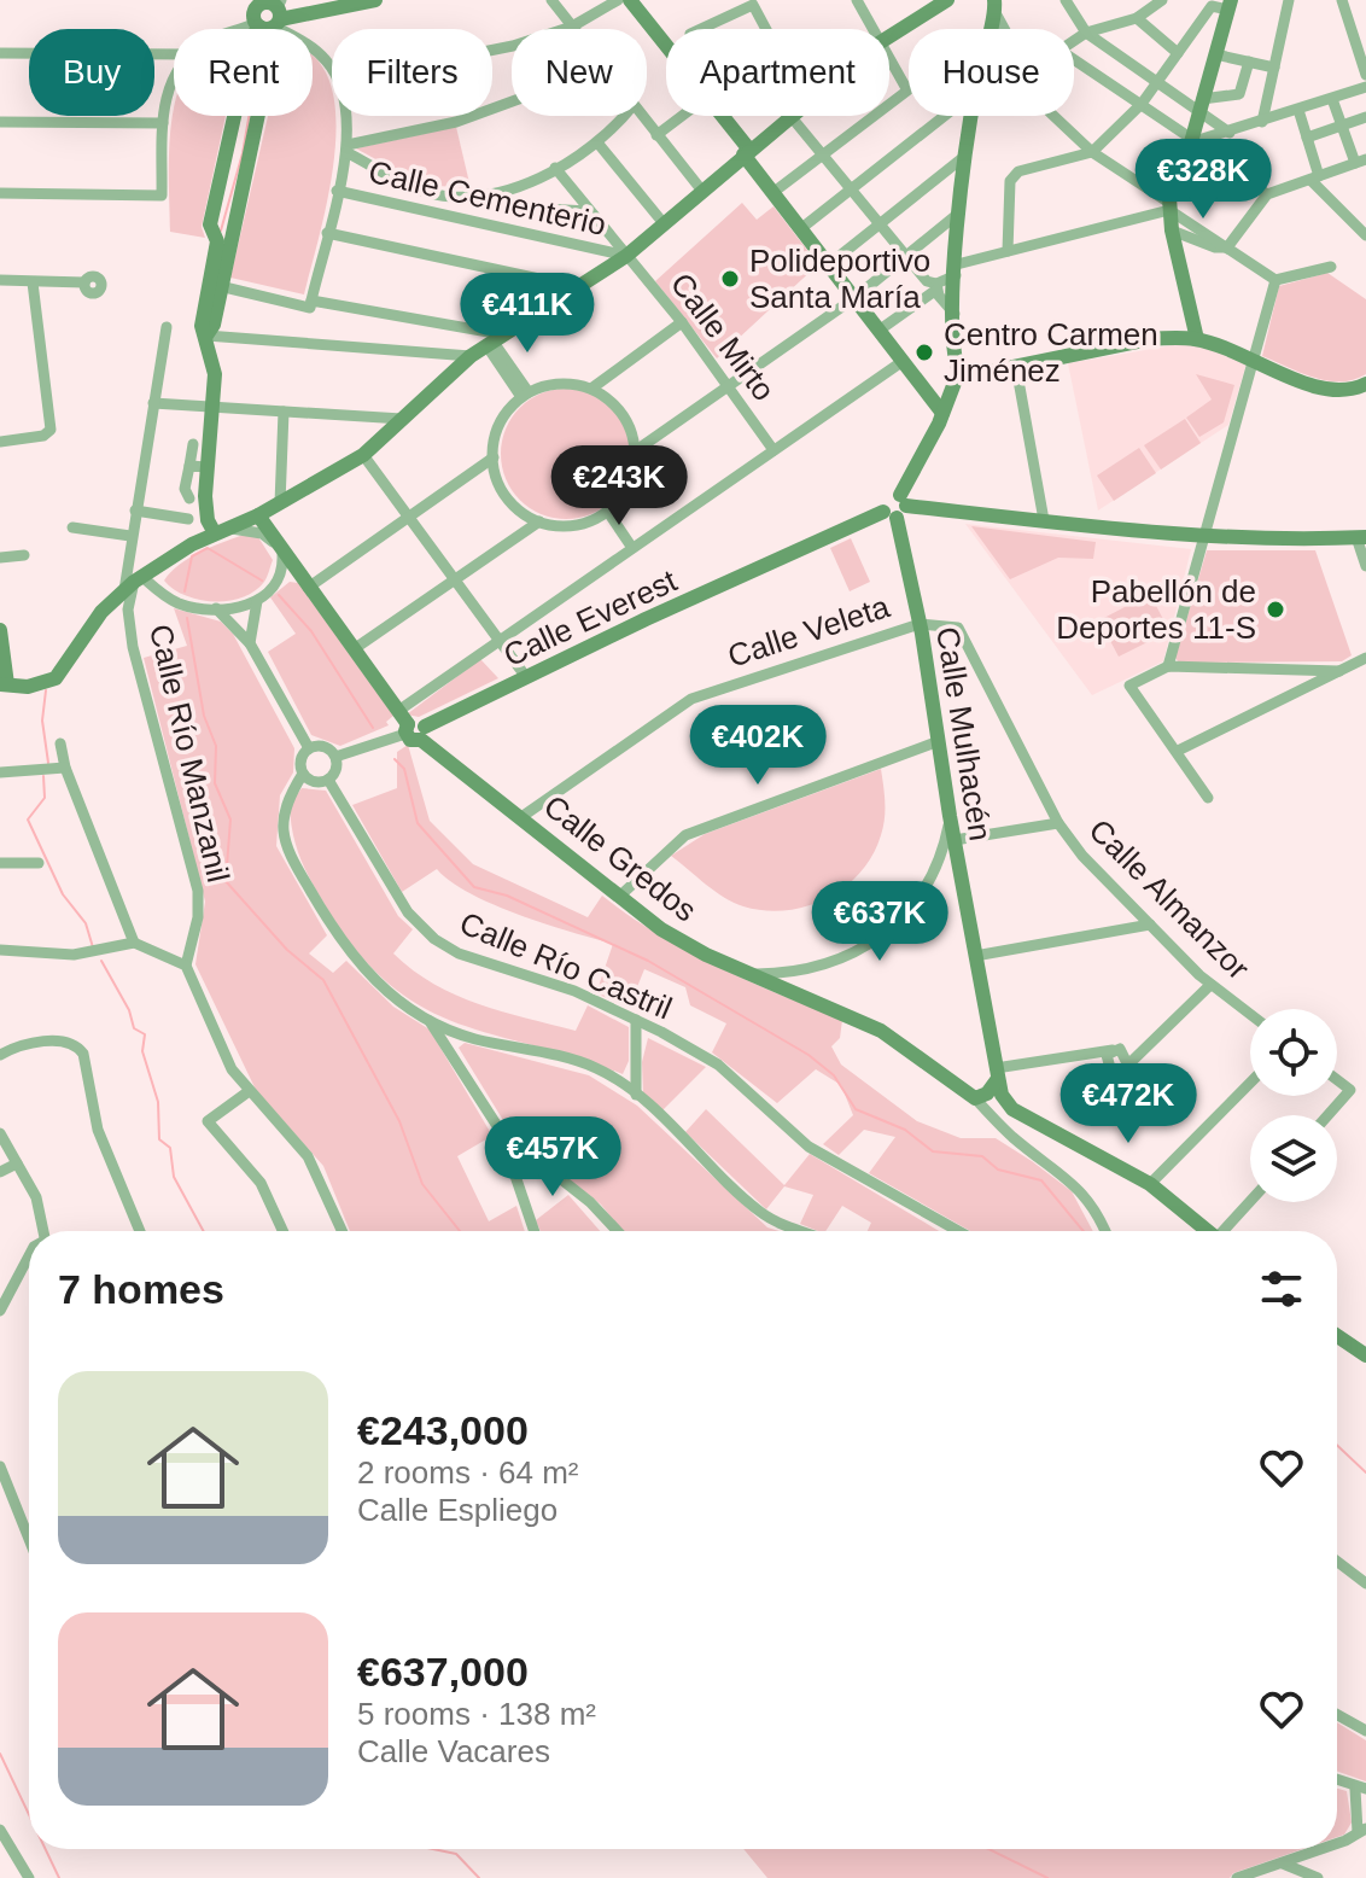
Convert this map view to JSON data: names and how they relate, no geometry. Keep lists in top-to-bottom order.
{
  "streets": {
    "street": [
      "Calle Cementerio",
      "Calle Mirto",
      "Calle Everest",
      "Calle Veleta",
      "Calle Mulhacén",
      "Calle Río Manzanil",
      "Calle Gredos",
      "Calle Almanzor",
      "Calle Río Castril"
    ]
  },
  "crossings": [
    ["Calle Cementerio", "Calle Mirto"],
    ["Calle Everest", "Calle Mulhacén"],
    ["Calle Everest", "Calle Gredos"],
    ["Calle Everest", "Calle Río Castril"],
    ["Calle Veleta", "Calle Mulhacén"],
    ["Calle Veleta", "Calle Gredos"]
  ],
  "places": ["Polideportivo Santa María", "Centro Carmen Jiménez", "Pabellón de Deportes 11-S"],
  "page": {
    "chip": [
      "Buy",
      "Rent",
      "Filters",
      "New",
      "Apartment",
      "House"
    ],
    "price": [
      "€328K",
      "€411K",
      "€243K",
      "€402K",
      "€637K",
      "€472K",
      "€457K"
    ],
    "heading": "7 homes",
    "list": [
      {
        "name": "€243,000",
        "note": "2 rooms · 64 m² · Calle Espliego"
      },
      {
        "name": "€637,000",
        "note": "5 rooms · 138 m² · Calle Vacares"
      }
    ]
  }
}
